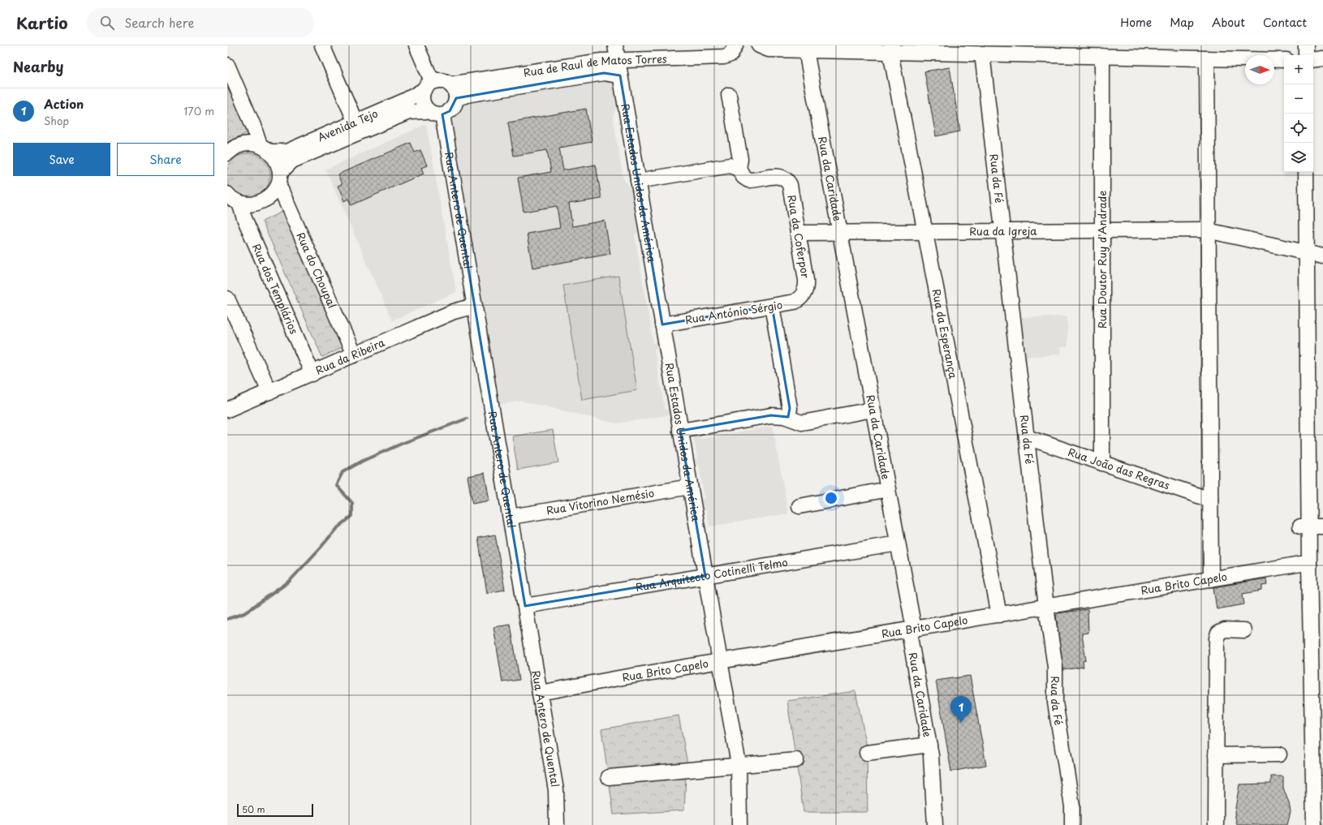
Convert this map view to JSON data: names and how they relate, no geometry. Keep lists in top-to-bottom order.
{
  "streets": {
    "street": [
      "Rua de Raul de Matos Torres",
      "Avenida Tejo",
      "Rua da Fé",
      "Rua da Caridade",
      "Rua Estados Unidos da América",
      "Rua Antero de Quental",
      "Rua da Igreja",
      "Rua da Coferpor",
      "Rua Doutor Ruy d'Andrade",
      "Rua do Choupal",
      "Rua dos Templários",
      "Rua António Sérgio",
      "Rua da Esperança",
      "Rua da Ribeira",
      "Rua João das Regras",
      "Rua Vitorino Nemésio",
      "Rua Arquitecto Cotinelli Telmo",
      "Rua Brito Capelo"
    ]
  },
  "crossings": [
    ["Rua de Raul de Matos Torres", "Avenida Tejo"],
    ["Rua de Raul de Matos Torres", "Rua Estados Unidos da América"],
    ["Rua de Raul de Matos Torres", "Rua Antero de Quental"],
    ["Avenida Tejo", "Rua Antero de Quental"],
    ["Avenida Tejo", "Rua do Choupal"],
    ["Avenida Tejo", "Rua dos Templários"],
    ["Rua da Fé", "Rua da Igreja"],
    ["Rua da Fé", "Rua João das Regras"],
    ["Rua da Fé", "Rua Brito Capelo"],
    ["Rua da Caridade", "Rua da Igreja"],
    ["Rua da Caridade", "Rua Arquitecto Cotinelli Telmo"],
    ["Rua da Caridade", "Rua Brito Capelo"],
    ["Rua Estados Unidos da América", "Rua António Sérgio"],
    ["Rua Estados Unidos da América", "Rua Vitorino Nemésio"],
    ["Rua Estados Unidos da América", "Rua Arquitecto Cotinelli Telmo"],
    ["Rua Estados Unidos da América", "Rua Brito Capelo"],
    ["Rua Antero de Quental", "Rua da Ribeira"],
    ["Rua Antero de Quental", "Rua Vitorino Nemésio"],
    ["Rua Antero de Quental", "Rua Arquitecto Cotinelli Telmo"],
    ["Rua Antero de Quental", "Rua Brito Capelo"],
    ["Rua da Igreja", "Rua da Coferpor"],
    ["Rua da Igreja", "Rua Doutor Ruy d'Andrade"],
    ["Rua da Igreja", "Rua da Esperança"],
    ["Rua da Coferpor", "Rua António Sérgio"],
    ["Rua Doutor Ruy d'Andrade", "Rua João das Regras"],
    ["Rua do Choupal", "Rua da Ribeira"],
    ["Rua dos Templários", "Rua da Ribeira"],
    ["Rua da Esperança", "Rua Brito Capelo"]
  ],
  "scale_bar": "50 m",
  "north": "right",
  "page": {
    "header": "Kartio",
    "search": "Search here",
    "nav": [
      "Home",
      "Map",
      "About",
      "Contact"
    ],
    "heading": "Nearby",
    "map_buttons": ["+", "−"],
    "list": [
      {
        "mark": "1",
        "name": "Action",
        "note": "Shop",
        "value": "170 m"
      }
    ],
    "buttons": ["Save", "Share"],
    "pins": "1",
    "scale": "50 m"
  }
}
